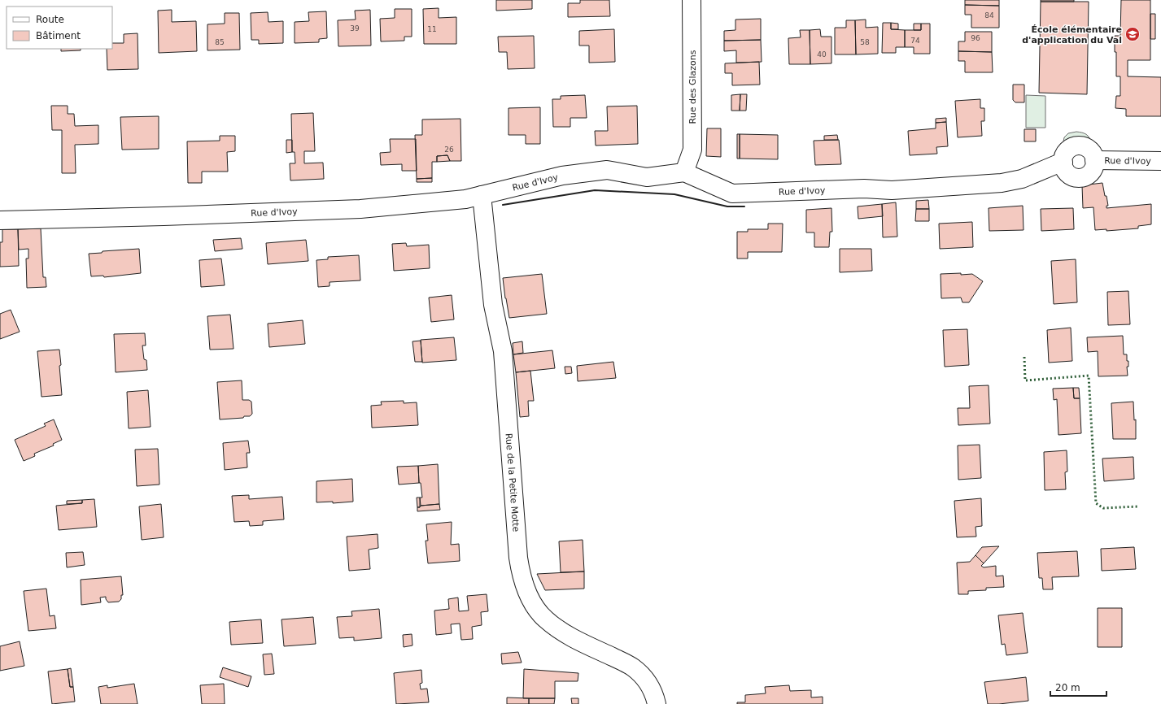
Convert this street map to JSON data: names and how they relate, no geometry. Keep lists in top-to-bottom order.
{
  "streets": {
    "street": ["Rue des Glazons", "Rue d'Ivoy", "Rue de la Petite Motte"]
  },
  "crossings": [
    ["Rue des Glazons", "Rue d'Ivoy"],
    ["Rue d'Ivoy", "Rue de la Petite Motte"]
  ],
  "places": {
    "school or university": ["École élémentaire d'application du Val"]
  },
  "house_numbers": [
    "84",
    "39",
    "11",
    "96",
    "74",
    "85",
    "58",
    "40",
    "26"
  ],
  "legend": ["Route", "Bâtiment"],
  "scale_bar": "20 m"
}
